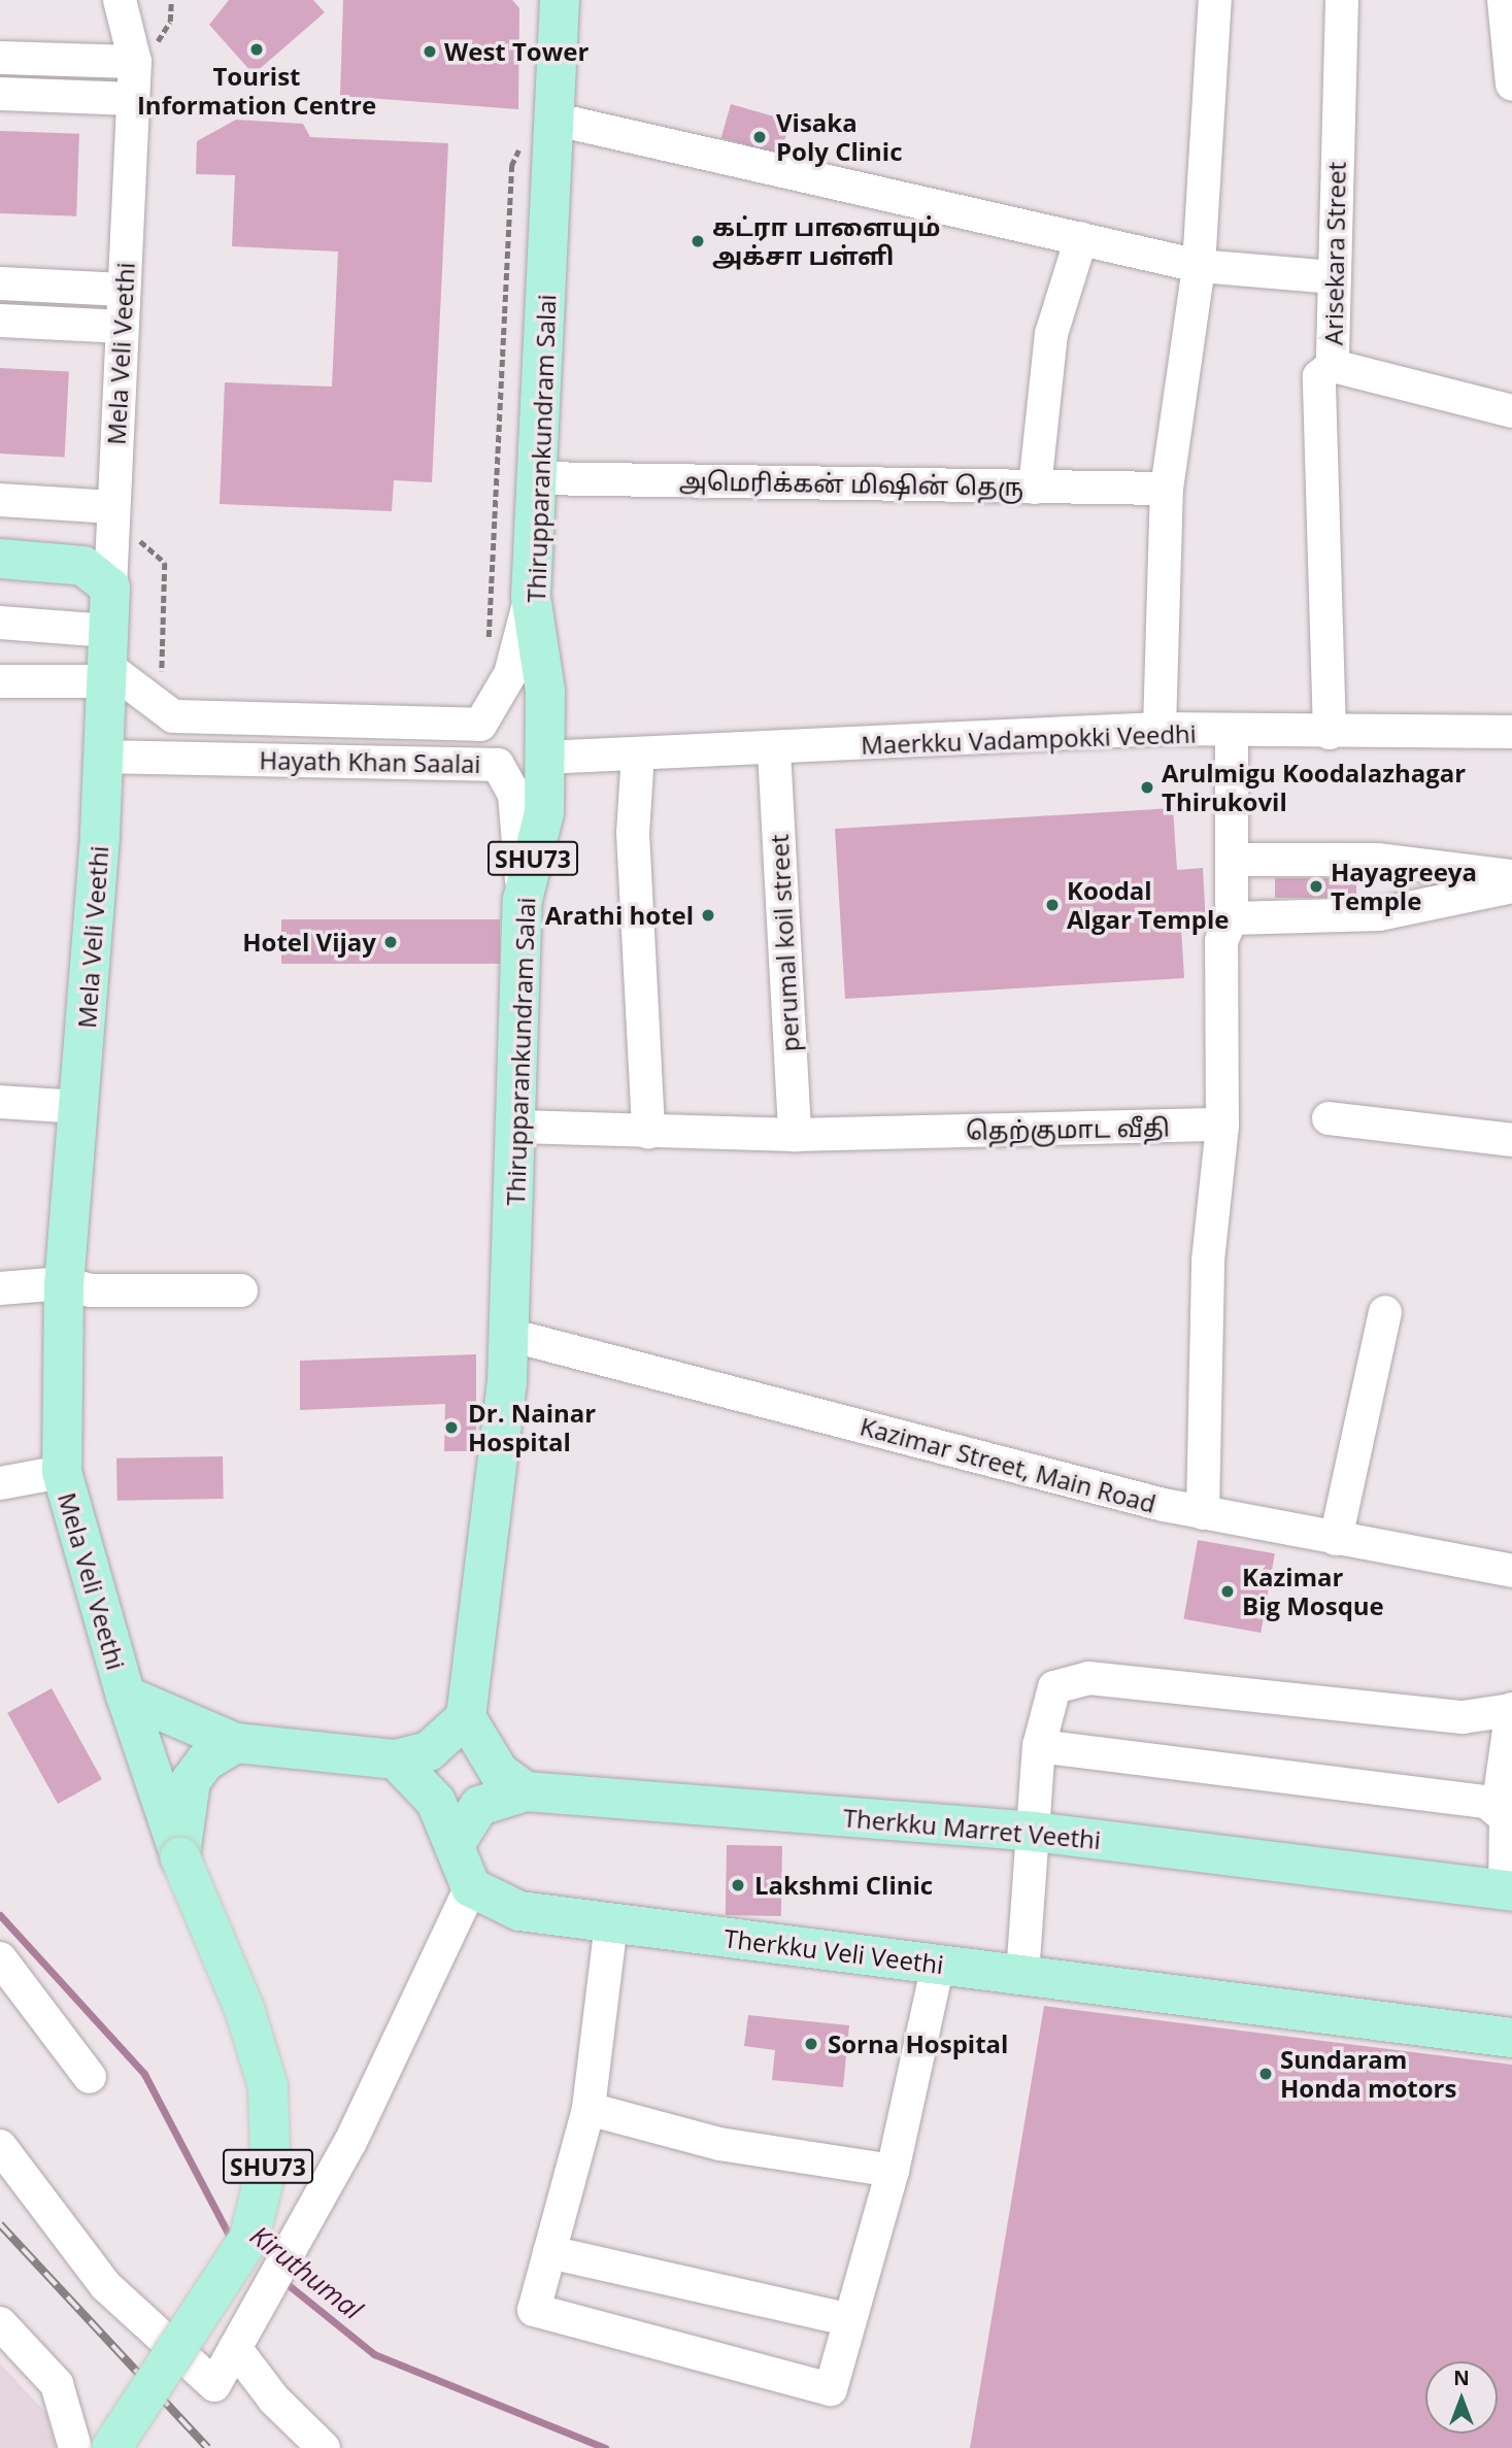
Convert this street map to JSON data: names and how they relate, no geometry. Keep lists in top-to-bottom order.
{
  "streets": {
    "main road": [
      "Mela Veli Veethi",
      "Thirupparankundram Salai",
      "SHU73",
      "Therkku Marret Veethi",
      "Therkku Veli Veethi"
    ],
    "street": [
      "Arisekara Street",
      "அமெரிக்கன் மிஷின் தெரு",
      "Maerkku Vadampokki Veedhi",
      "Hayath Khan Saalai",
      "perumal koil street",
      "தெற்குமாட வீதி",
      "Kazimar Street, Main Road"
    ]
  },
  "crossings": [
    ["Mela Veli Veethi", "Hayath Khan Saalai"],
    ["Mela Veli Veethi", "SHU73"],
    ["Thirupparankundram Salai", "அமெரிக்கன் மிஷின் தெரு"],
    ["Thirupparankundram Salai", "Maerkku Vadampokki Veedhi"],
    ["Thirupparankundram Salai", "Hayath Khan Saalai"],
    ["Thirupparankundram Salai", "தெற்குமாட வீதி"],
    ["Thirupparankundram Salai", "Kazimar Street, Main Road"],
    ["Maerkku Vadampokki Veedhi", "perumal koil street"],
    ["perumal koil street", "தெற்குமாட வீதி"]
  ],
  "water": ["Kiruthumal"],
  "places": [
    "Tourist Information Centre",
    "West Tower",
    "Visaka Poly Clinic",
    "கட்ரா பாளையும் அக்சா பள்ளி",
    "Arulmigu Koodalazhagar Thirukovil",
    "Hayagreeya Temple",
    "Koodal Algar Temple",
    "Arathi hotel",
    "Hotel Vijay",
    "Dr. Nainar Hospital",
    "Kazimar Big Mosque",
    "Lakshmi Clinic",
    "Sorna Hospital",
    "Sundaram Honda motors"
  ],
  "north": "top"
}
